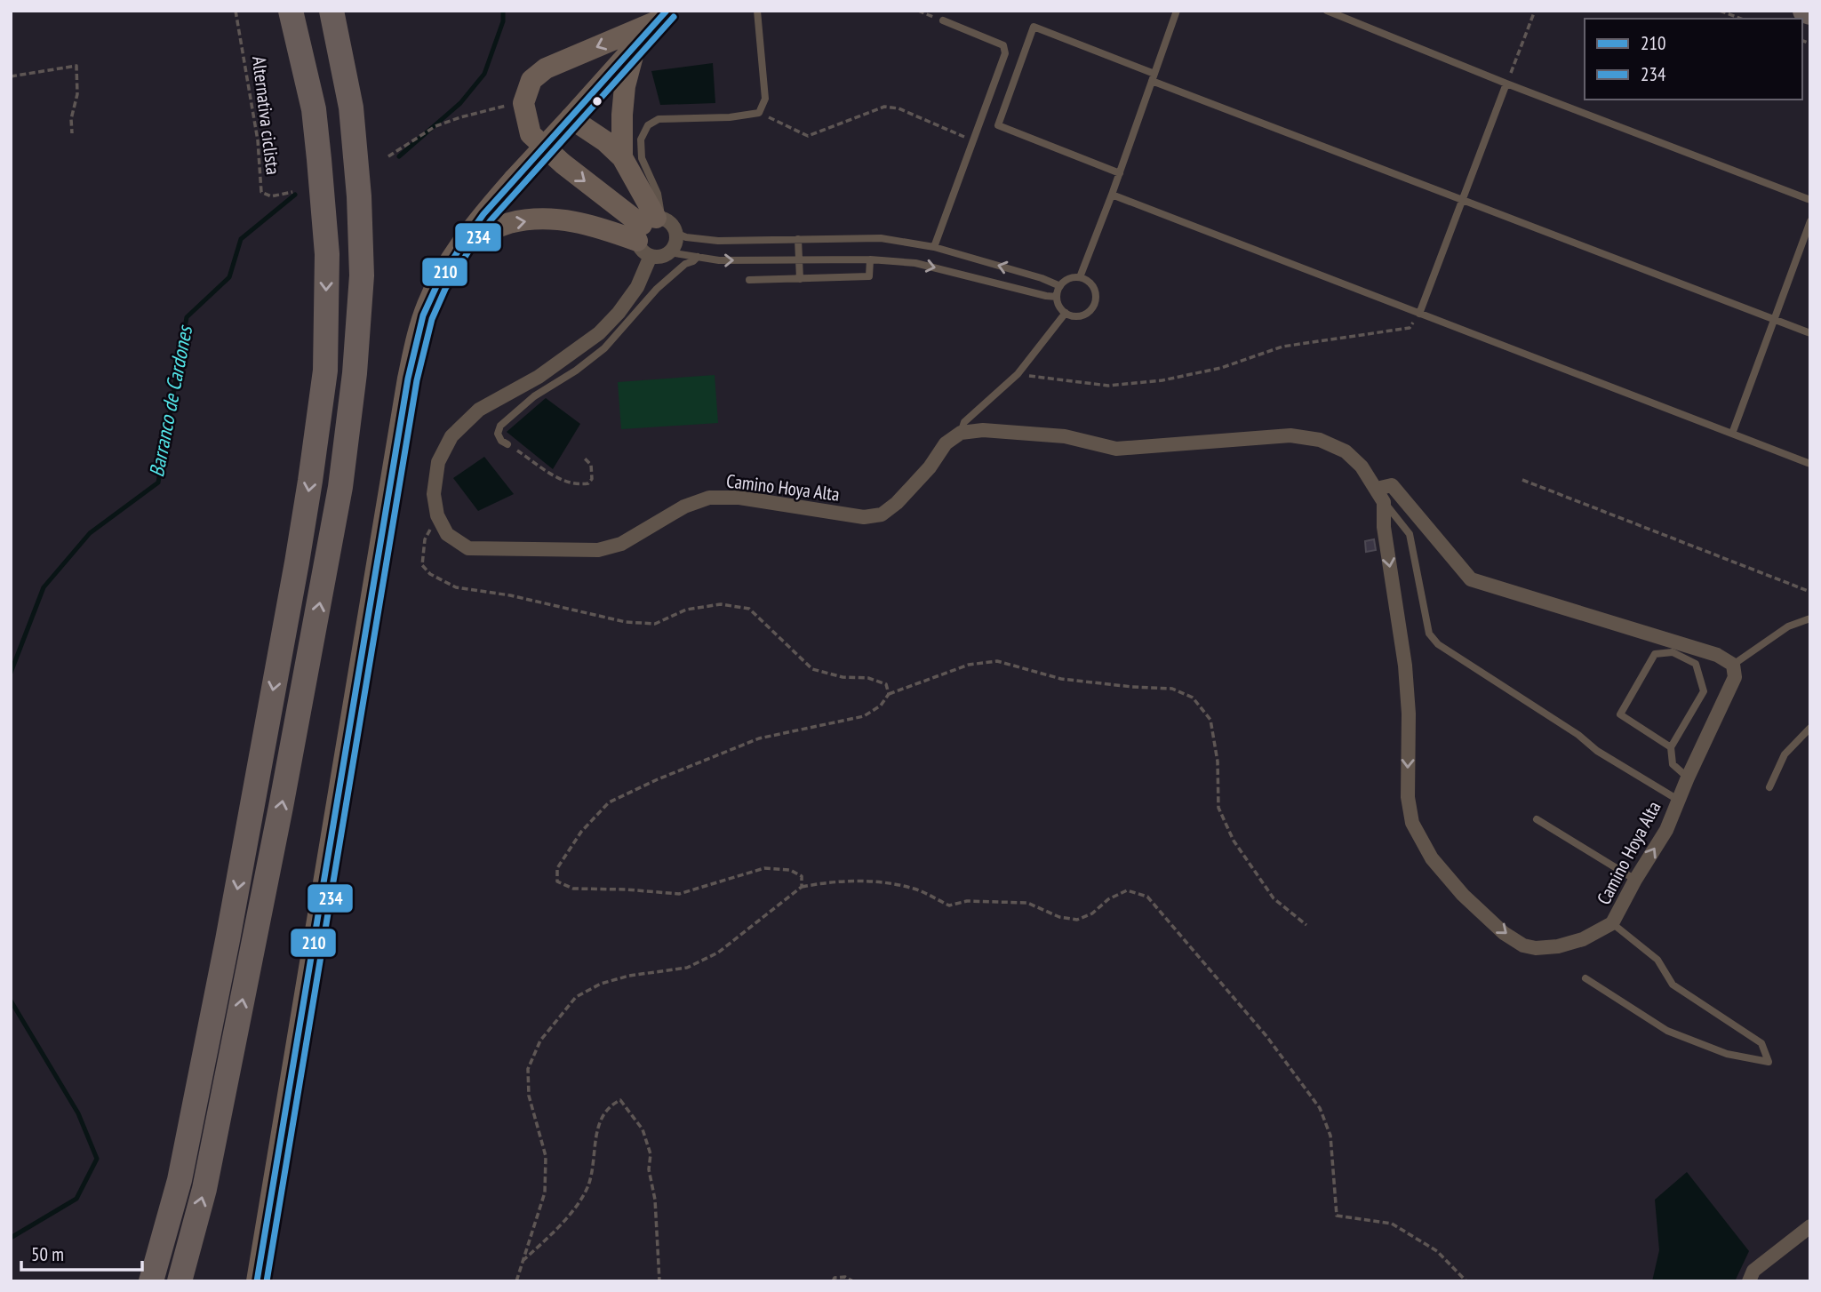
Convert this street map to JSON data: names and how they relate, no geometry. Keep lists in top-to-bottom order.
{
  "streets": {
    "street": ["Camino Hoya Alta"],
    "path": ["Alternativa ciclista"]
  },
  "water": ["Barranco de Cardones"],
  "lines": ["transit line 210", "transit line 234"],
  "legend": ["210", "234"],
  "scale_bar": "50 m"
}
